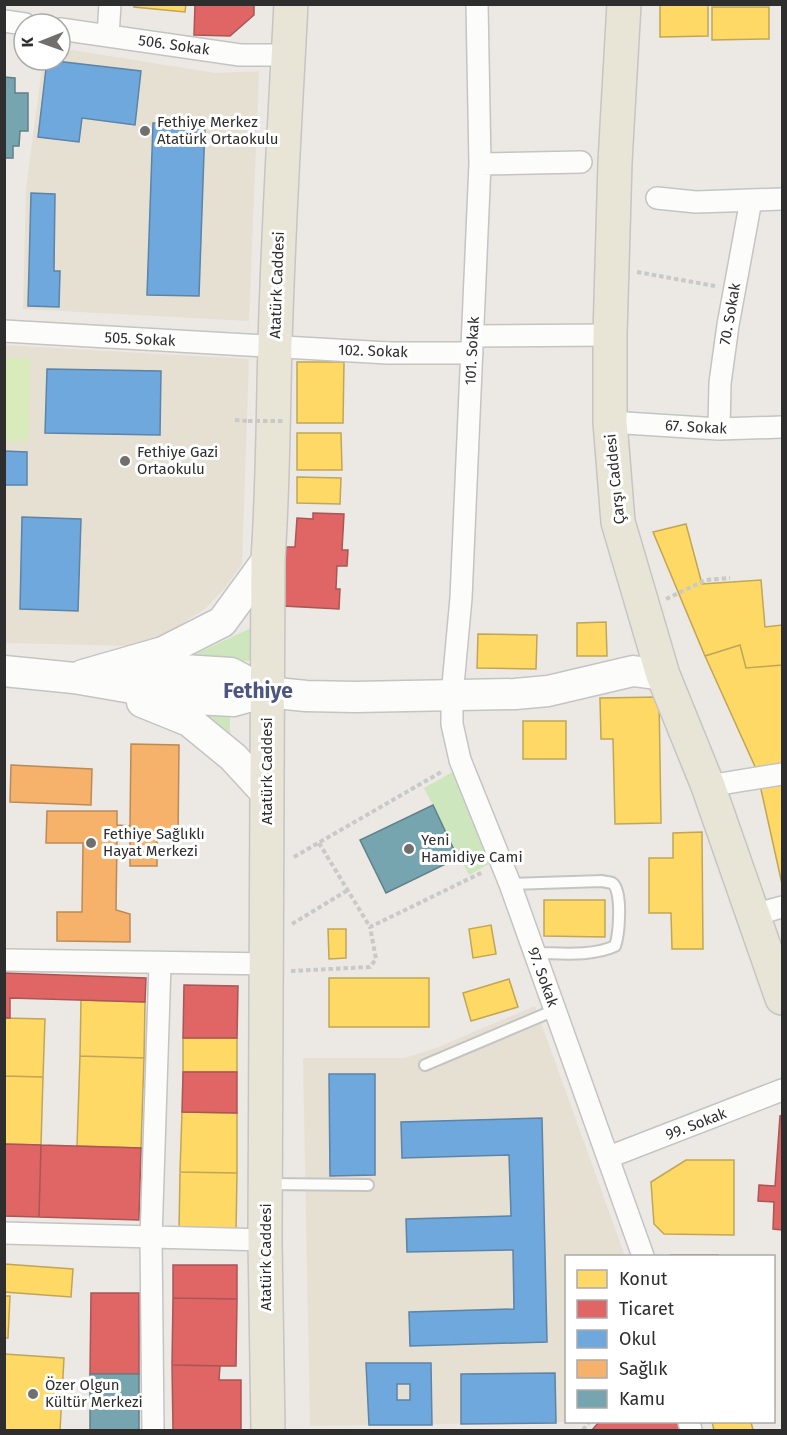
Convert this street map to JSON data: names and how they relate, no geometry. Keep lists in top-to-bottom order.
{
  "streets": {
    "main road": ["Atatürk Caddesi", "Çarşı Caddesi"],
    "street": [
      "506. Sokak",
      "70. Sokak",
      "505. Sokak",
      "102. Sokak",
      "101. Sokak",
      "67. Sokak",
      "97. Sokak",
      "99. Sokak"
    ]
  },
  "crossings": [
    ["506. Sokak", "Atatürk Caddesi"],
    ["Atatürk Caddesi", "505. Sokak"],
    ["Atatürk Caddesi", "102. Sokak"],
    ["70. Sokak", "67. Sokak"],
    ["505. Sokak", "102. Sokak"],
    ["102. Sokak", "101. Sokak"],
    ["102. Sokak", "Çarşı Caddesi"],
    ["101. Sokak", "97. Sokak"],
    ["67. Sokak", "Çarşı Caddesi"],
    ["97. Sokak", "99. Sokak"]
  ],
  "districts": ["Fethiye"],
  "places": [
    "Fethiye Merkez Atatürk Ortaokulu",
    "Fethiye Gazi Ortaokulu",
    "Fethiye Sağlıklı Hayat Merkezi",
    "Yeni Hamidiye Cami",
    "Özer Olgun Kültür Merkezi"
  ],
  "legend": [
    "Konut",
    "Ticaret",
    "Okul",
    "Sağlık",
    "Kamu"
  ],
  "north": "left"
}
